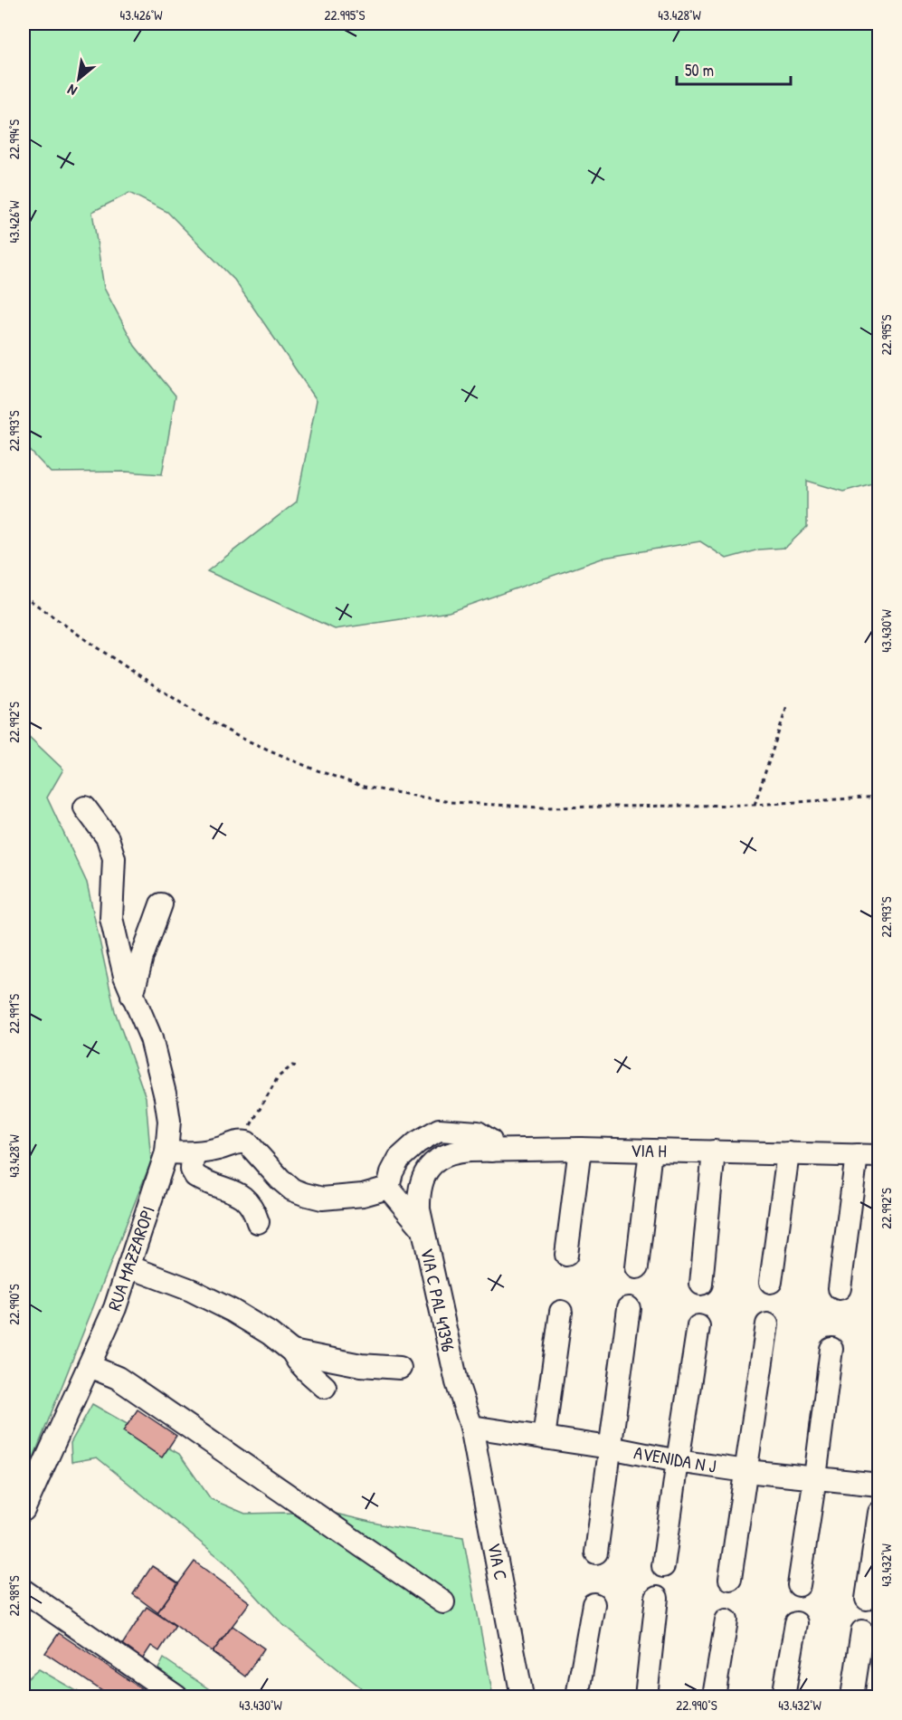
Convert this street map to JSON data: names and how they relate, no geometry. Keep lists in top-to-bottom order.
{
  "streets": {
    "street": [
      "VIA H",
      "RUA MAZZAROPI",
      "VIA C PAL 41396",
      "AVENIDA N J",
      "VIA C"
    ]
  },
  "crossings": [
    ["VIA H", "VIA C PAL 41396"],
    ["VIA C PAL 41396", "AVENIDA N J"],
    ["VIA C PAL 41396", "VIA C"],
    ["AVENIDA N J", "VIA C"]
  ],
  "scale_bar": "50 m",
  "north": "bottom left",
  "coordinates": [
    "43.426°W",
    "22.995°S",
    "43.428°W",
    "22.994°S",
    "22.993°S",
    "43.430°W",
    "22.992°S",
    "22.991°S",
    "22.990°S",
    "43.432°W",
    "22.989°S"
  ]
}
